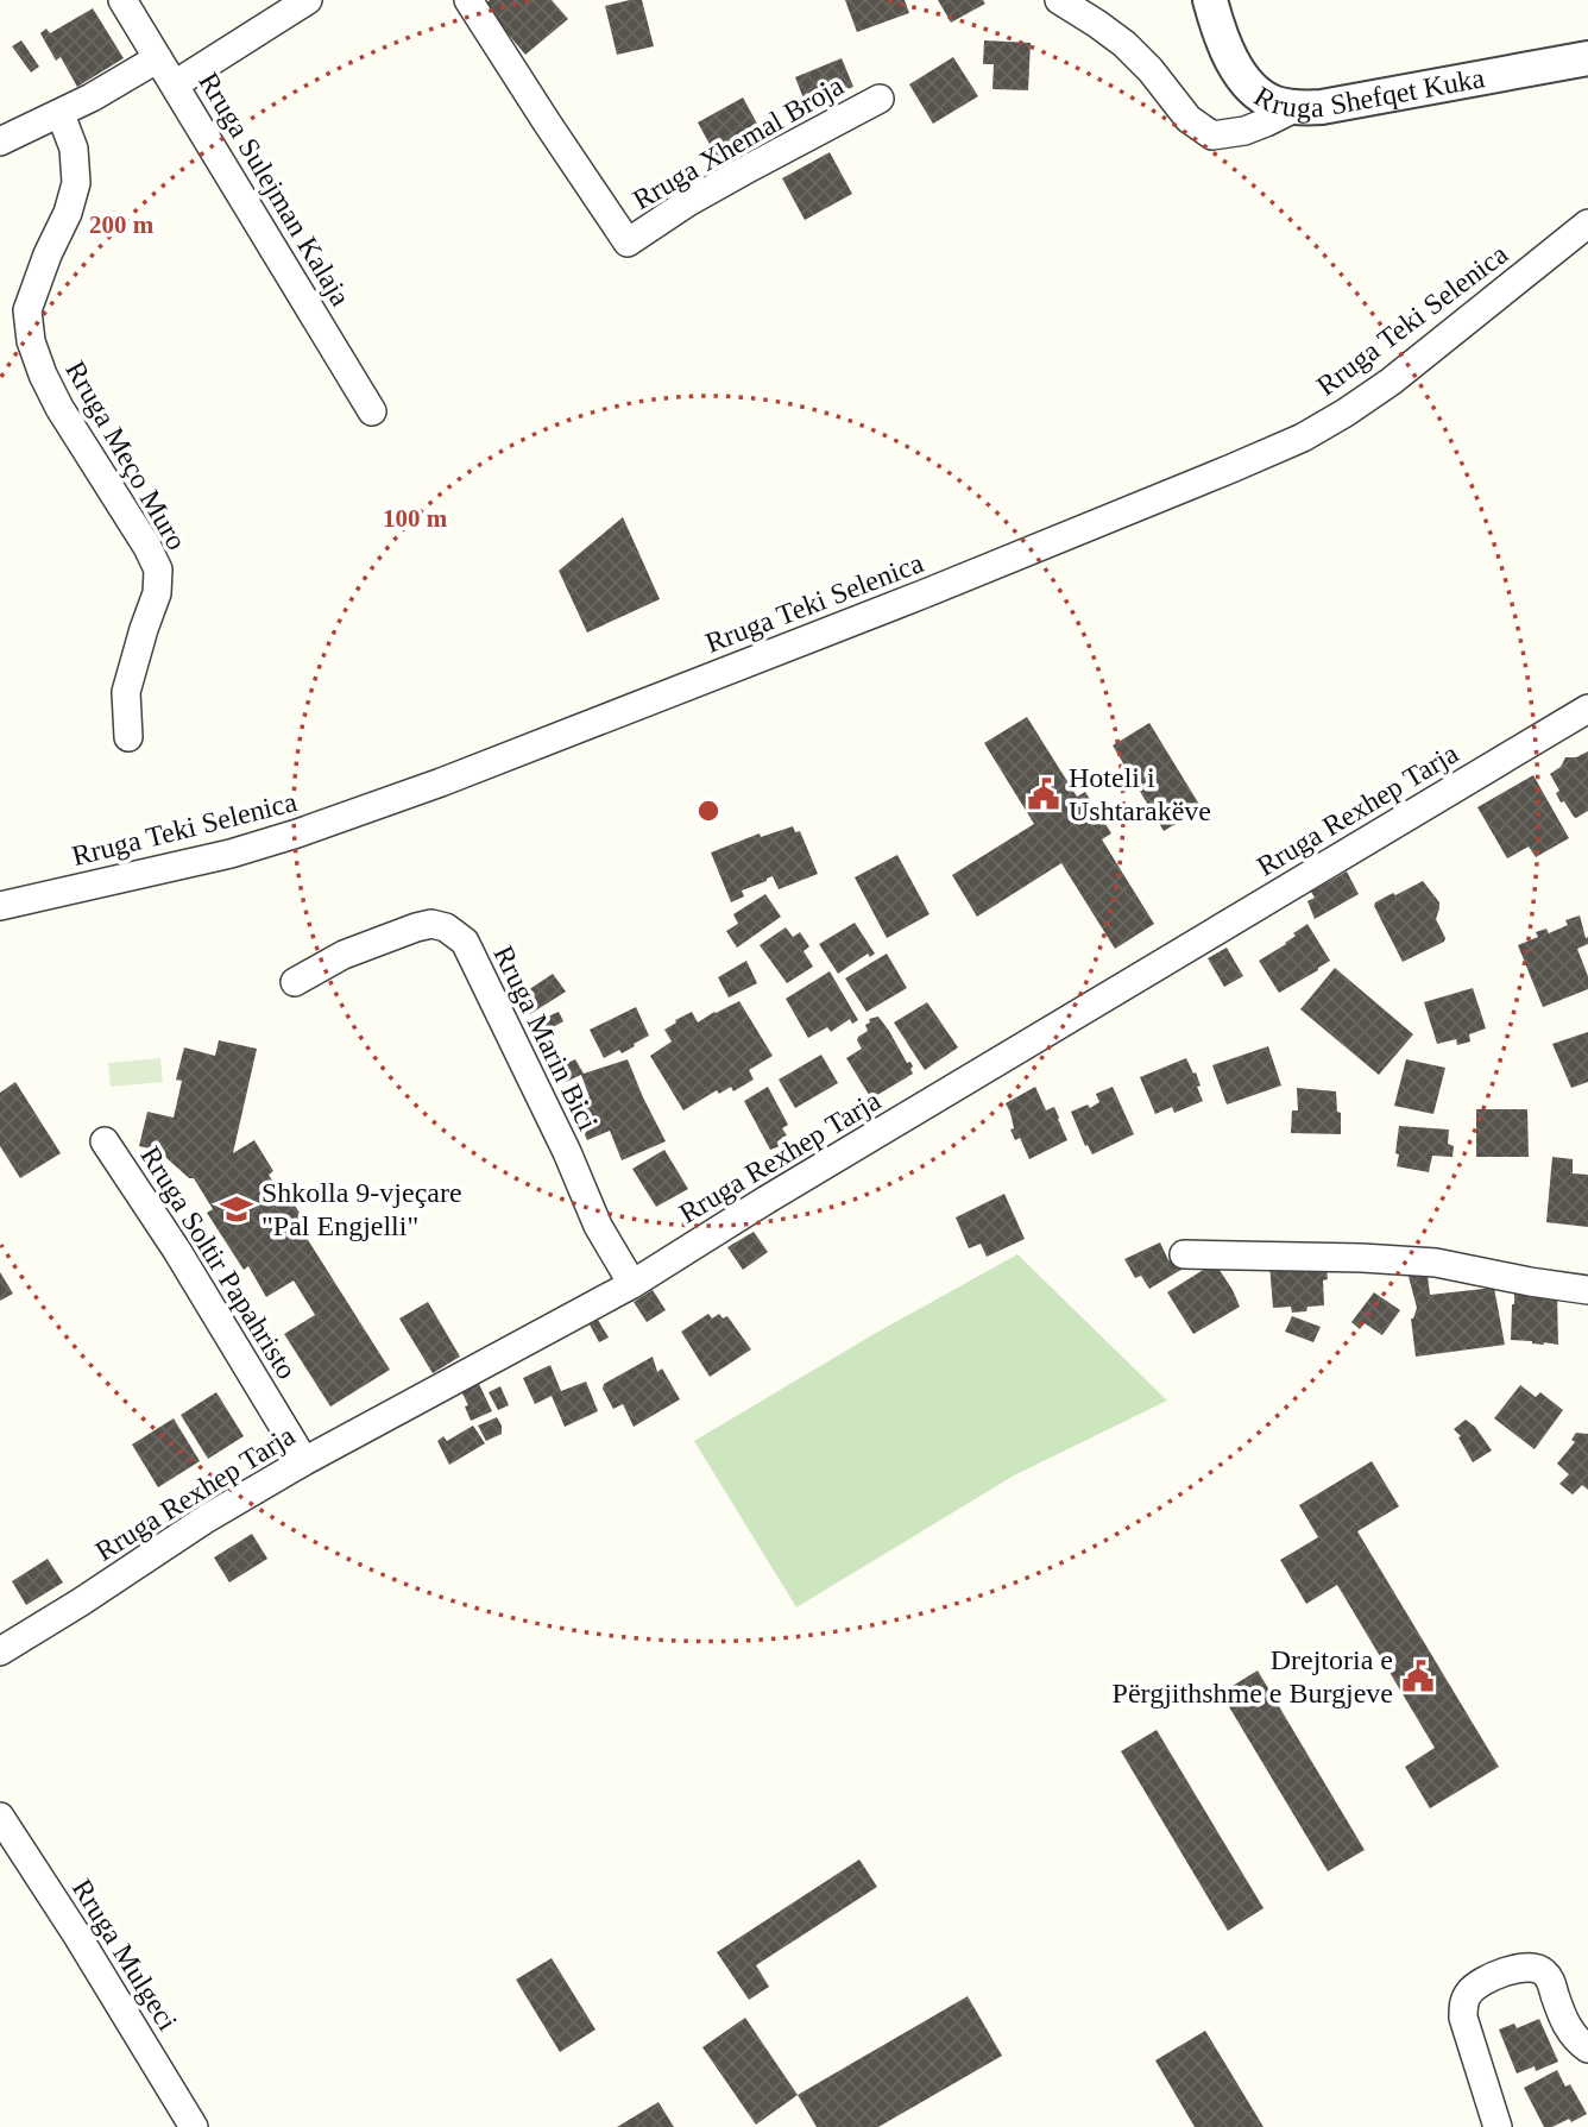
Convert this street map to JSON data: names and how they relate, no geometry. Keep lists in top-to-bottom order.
{
  "streets": {
    "street": [
      "Rruga Shefqet Kuka",
      "Rruga Xhemal Broja",
      "Rruga Sulejman Kalaja",
      "Rruga Teki Selenica",
      "Rruga Meço Muro",
      "Rruga Rexhep Tarja",
      "Rruga Marin Bici",
      "Rruga Soltir Papahristo",
      "Rruga Mulgeci"
    ]
  },
  "crossings": [
    ["Rruga Rexhep Tarja", "Rruga Marin Bici"],
    ["Rruga Rexhep Tarja", "Rruga Soltir Papahristo"]
  ],
  "places": {
    "public building": ["Hoteli i Ushtarakëve", "Drejtoria e Përgjithshme e Burgjeve"],
    "school or university": ["Shkolla 9-vjeçare \"Pal Engjelli\""]
  },
  "rings": ["200 m", "100 m"]
}
